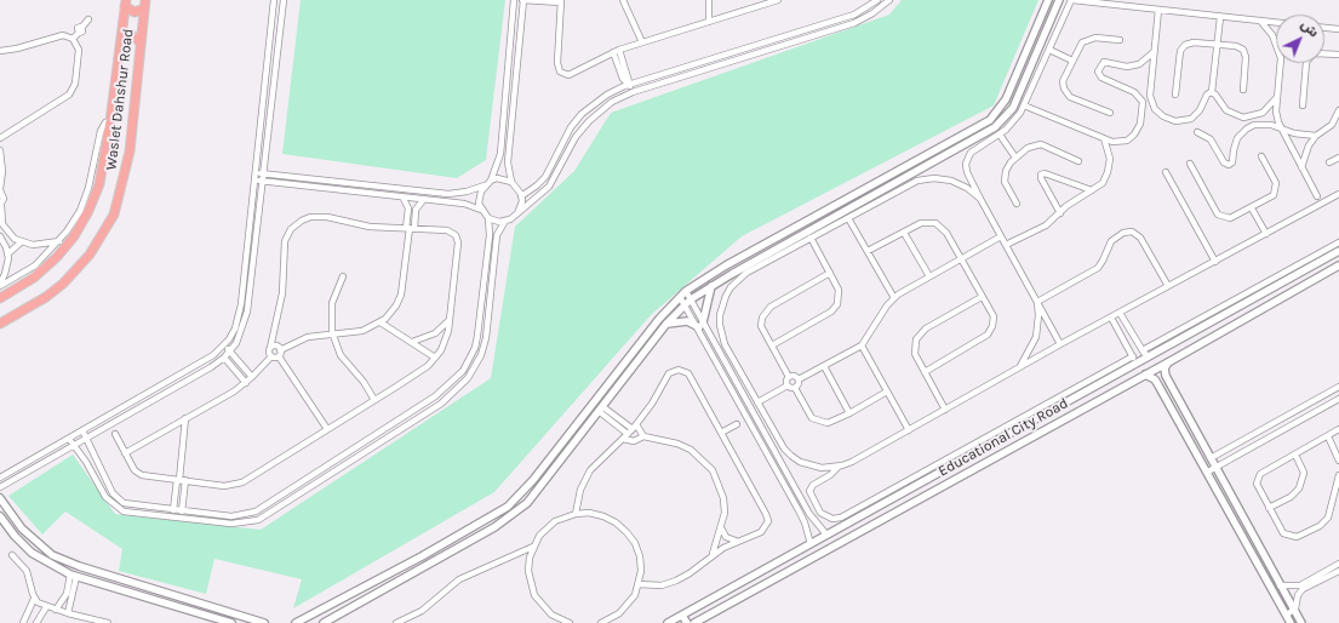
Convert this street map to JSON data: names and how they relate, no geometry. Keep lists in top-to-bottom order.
{
  "streets": {
    "main road": ["Waslet Dahshur Road"],
    "street": ["Educational City Road"]
  },
  "north": "top right"
}
